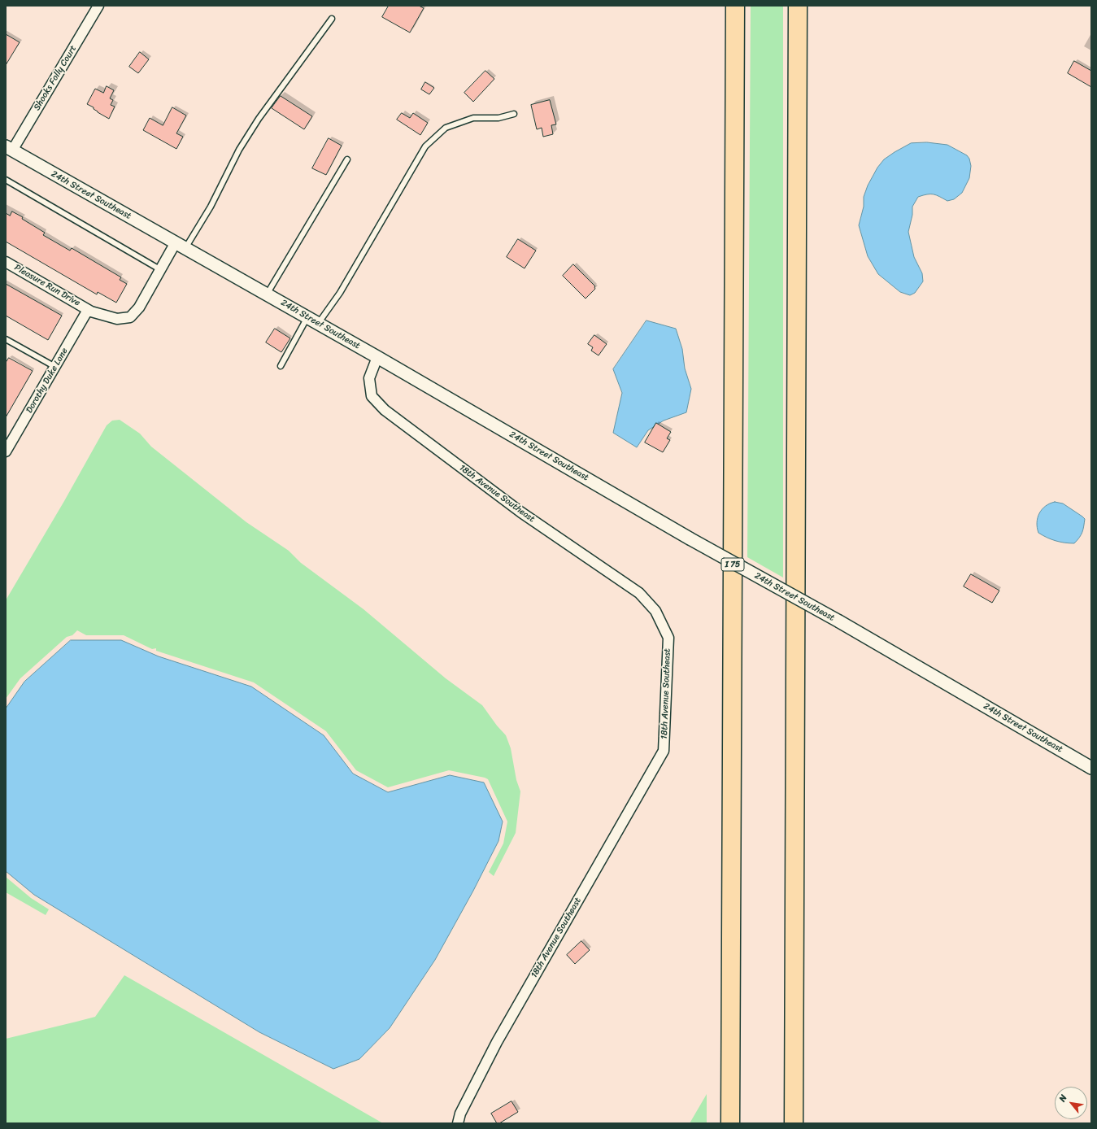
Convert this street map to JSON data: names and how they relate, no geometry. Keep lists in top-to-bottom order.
{
  "streets": {
    "highway": ["I 75"],
    "street": [
      "Shooks Folly Court",
      "24th Street Southeast",
      "Pleasure Run Drive",
      "Dorothy Duke Lane",
      "18th Avenue Southeast"
    ]
  },
  "crossings": [
    ["Shooks Folly Court", "24th Street Southeast"],
    ["24th Street Southeast", "Pleasure Run Drive"],
    ["24th Street Southeast", "18th Avenue Southeast"],
    ["Pleasure Run Drive", "Dorothy Duke Lane"]
  ],
  "north": "top left"
}
